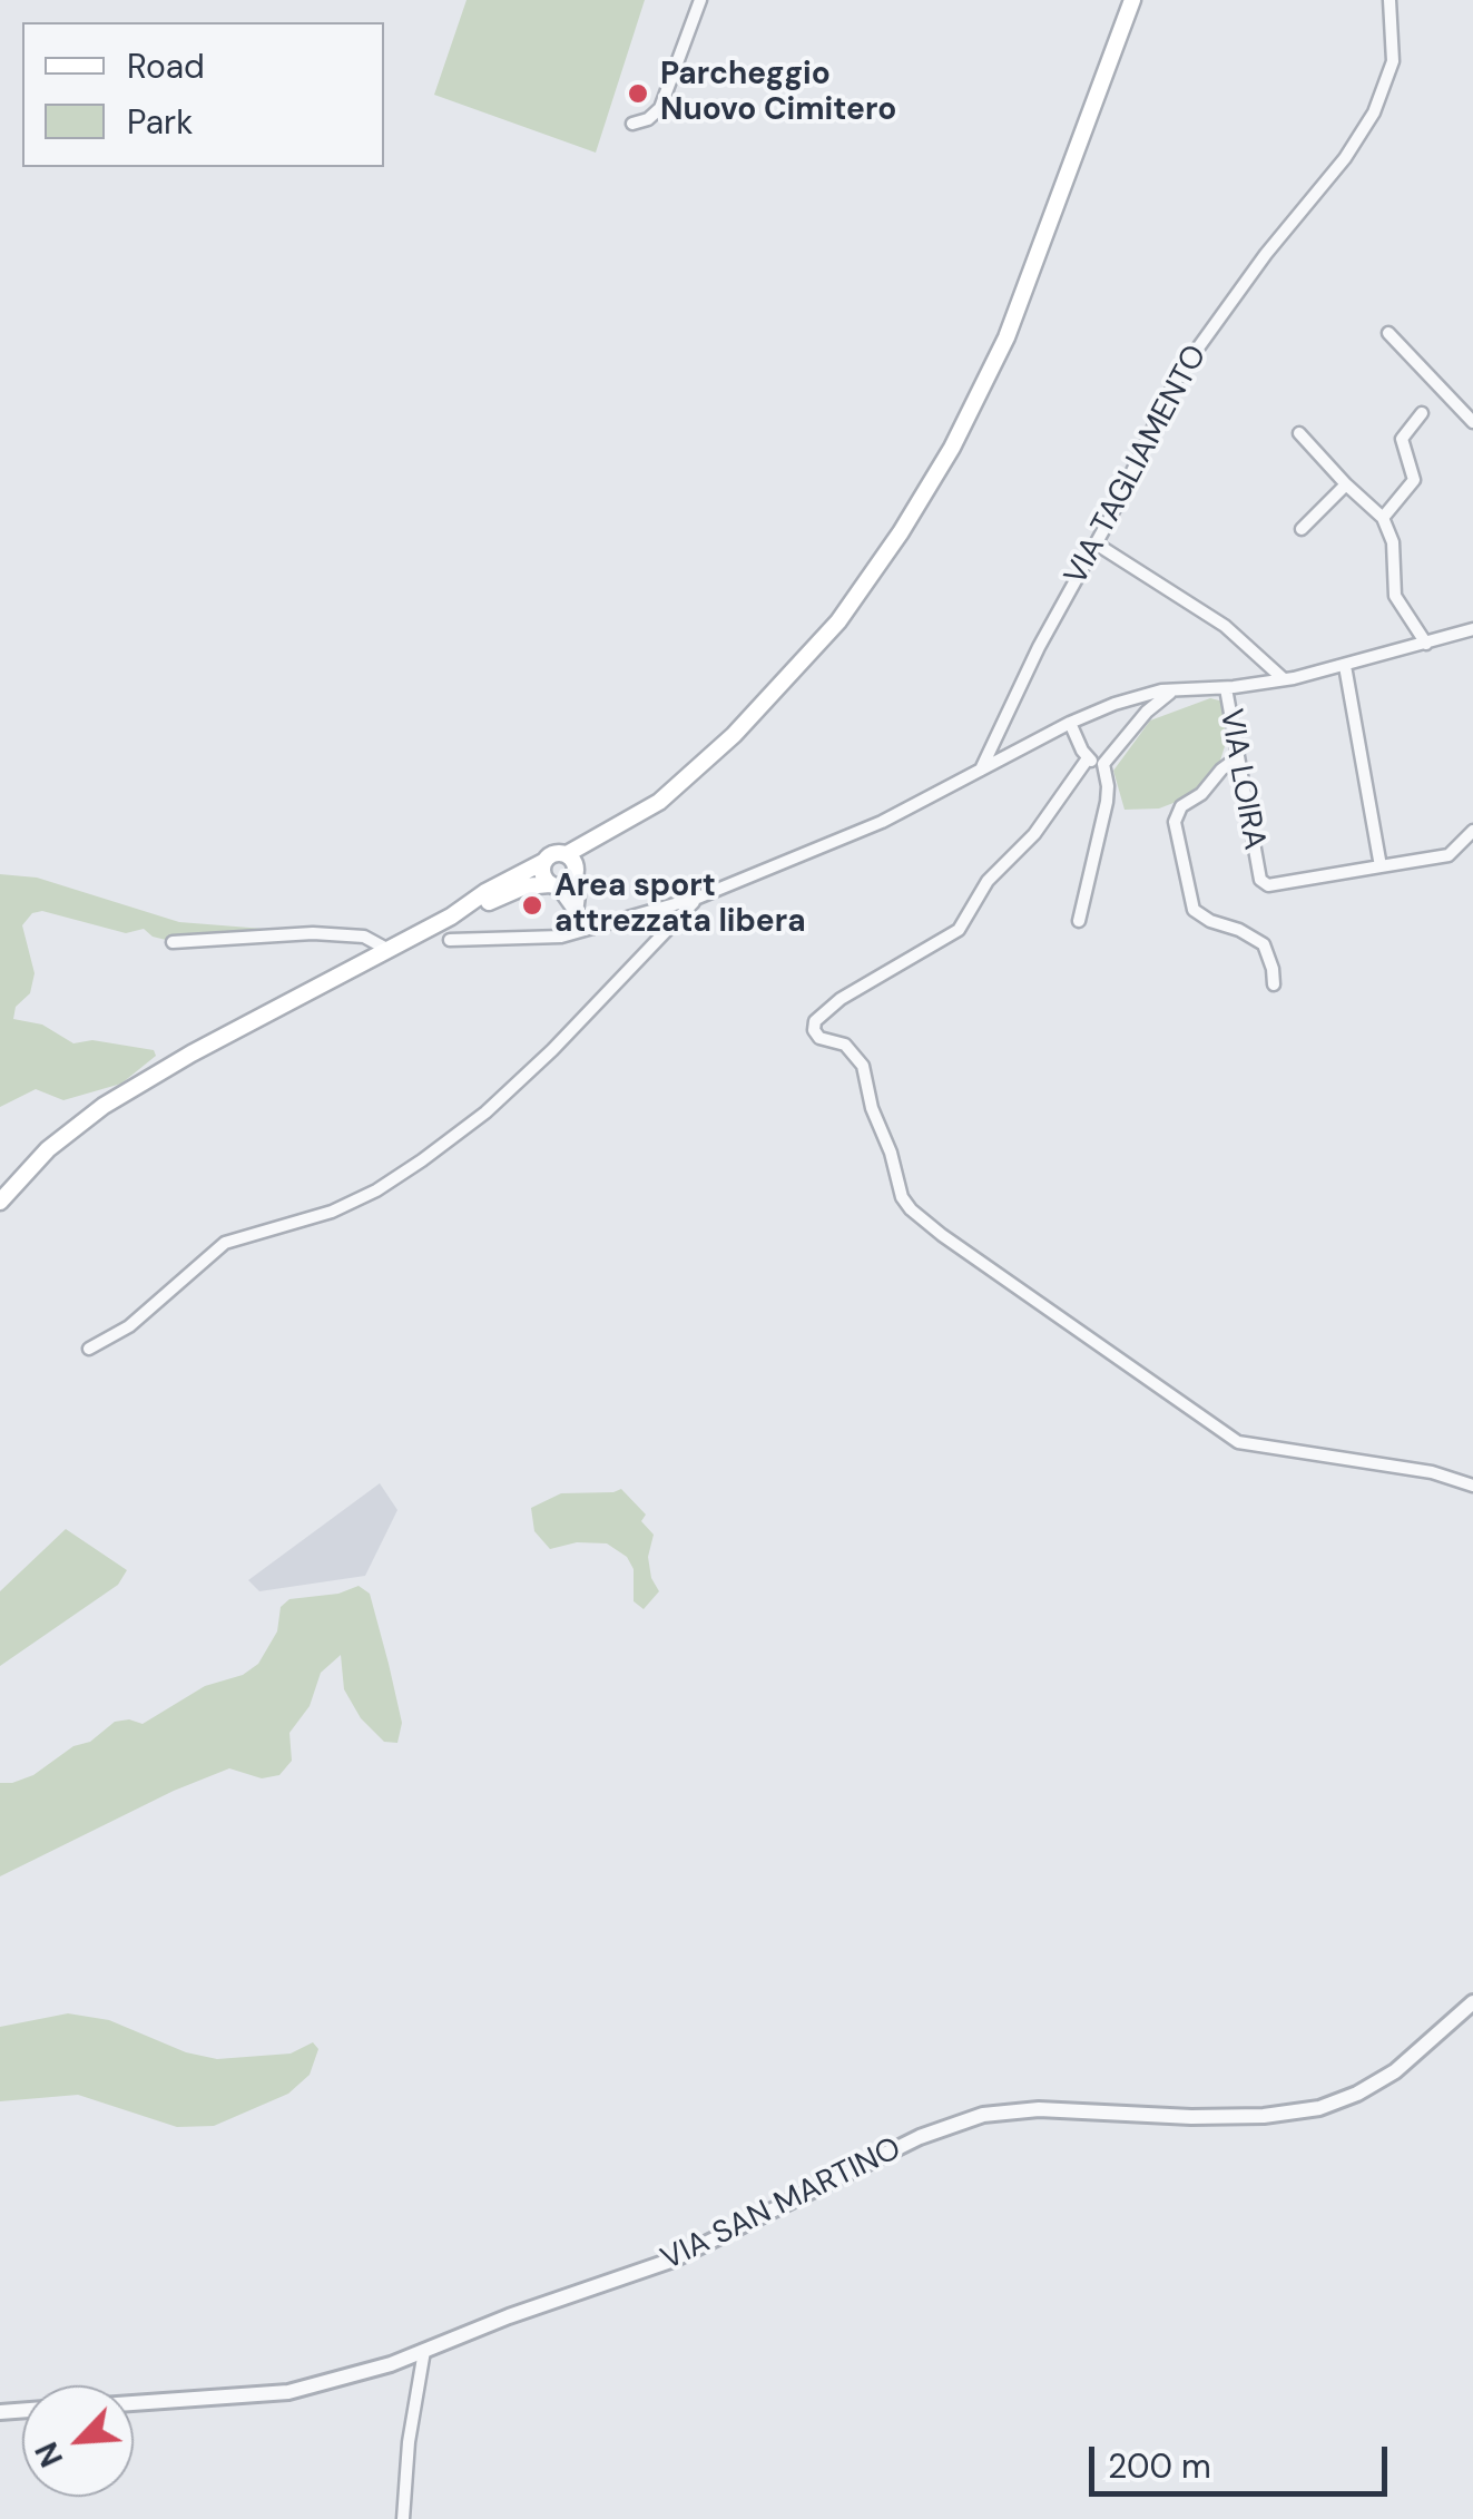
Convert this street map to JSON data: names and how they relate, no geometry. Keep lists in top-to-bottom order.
{
  "streets": {
    "street": ["VIA TAGLIAMENTO", "VIA LOIRA", "VIA SAN MARTINO"]
  },
  "places": ["Parcheggio Nuovo Cimitero", "Area sport attrezzata libera"],
  "legend": ["Road", "Park"],
  "scale_bar": "200 m",
  "north": "bottom left"
}
